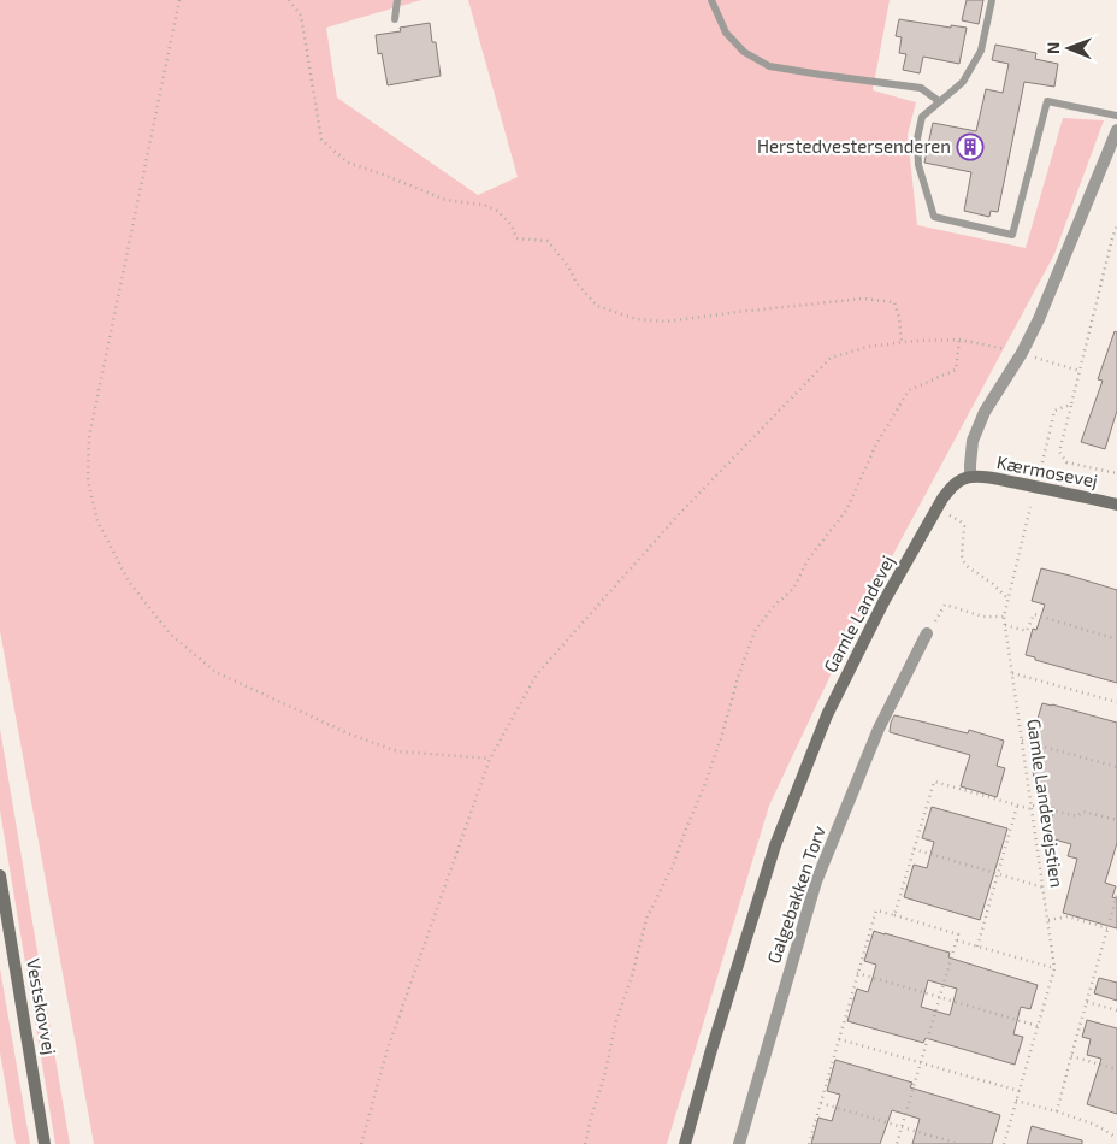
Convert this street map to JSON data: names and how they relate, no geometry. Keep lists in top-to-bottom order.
{
  "streets": {
    "street": [
      "Kærmosevej",
      "Gamle Landevej",
      "Galgebakken Torv",
      "Vestskovvej"
    ],
    "path": ["Gamle Landevejstien"]
  },
  "crossings": [
    ["Kærmosevej", "Gamle Landevej"]
  ],
  "places": {
    "building": ["Herstedvestersenderen"]
  },
  "north": "left"
}
